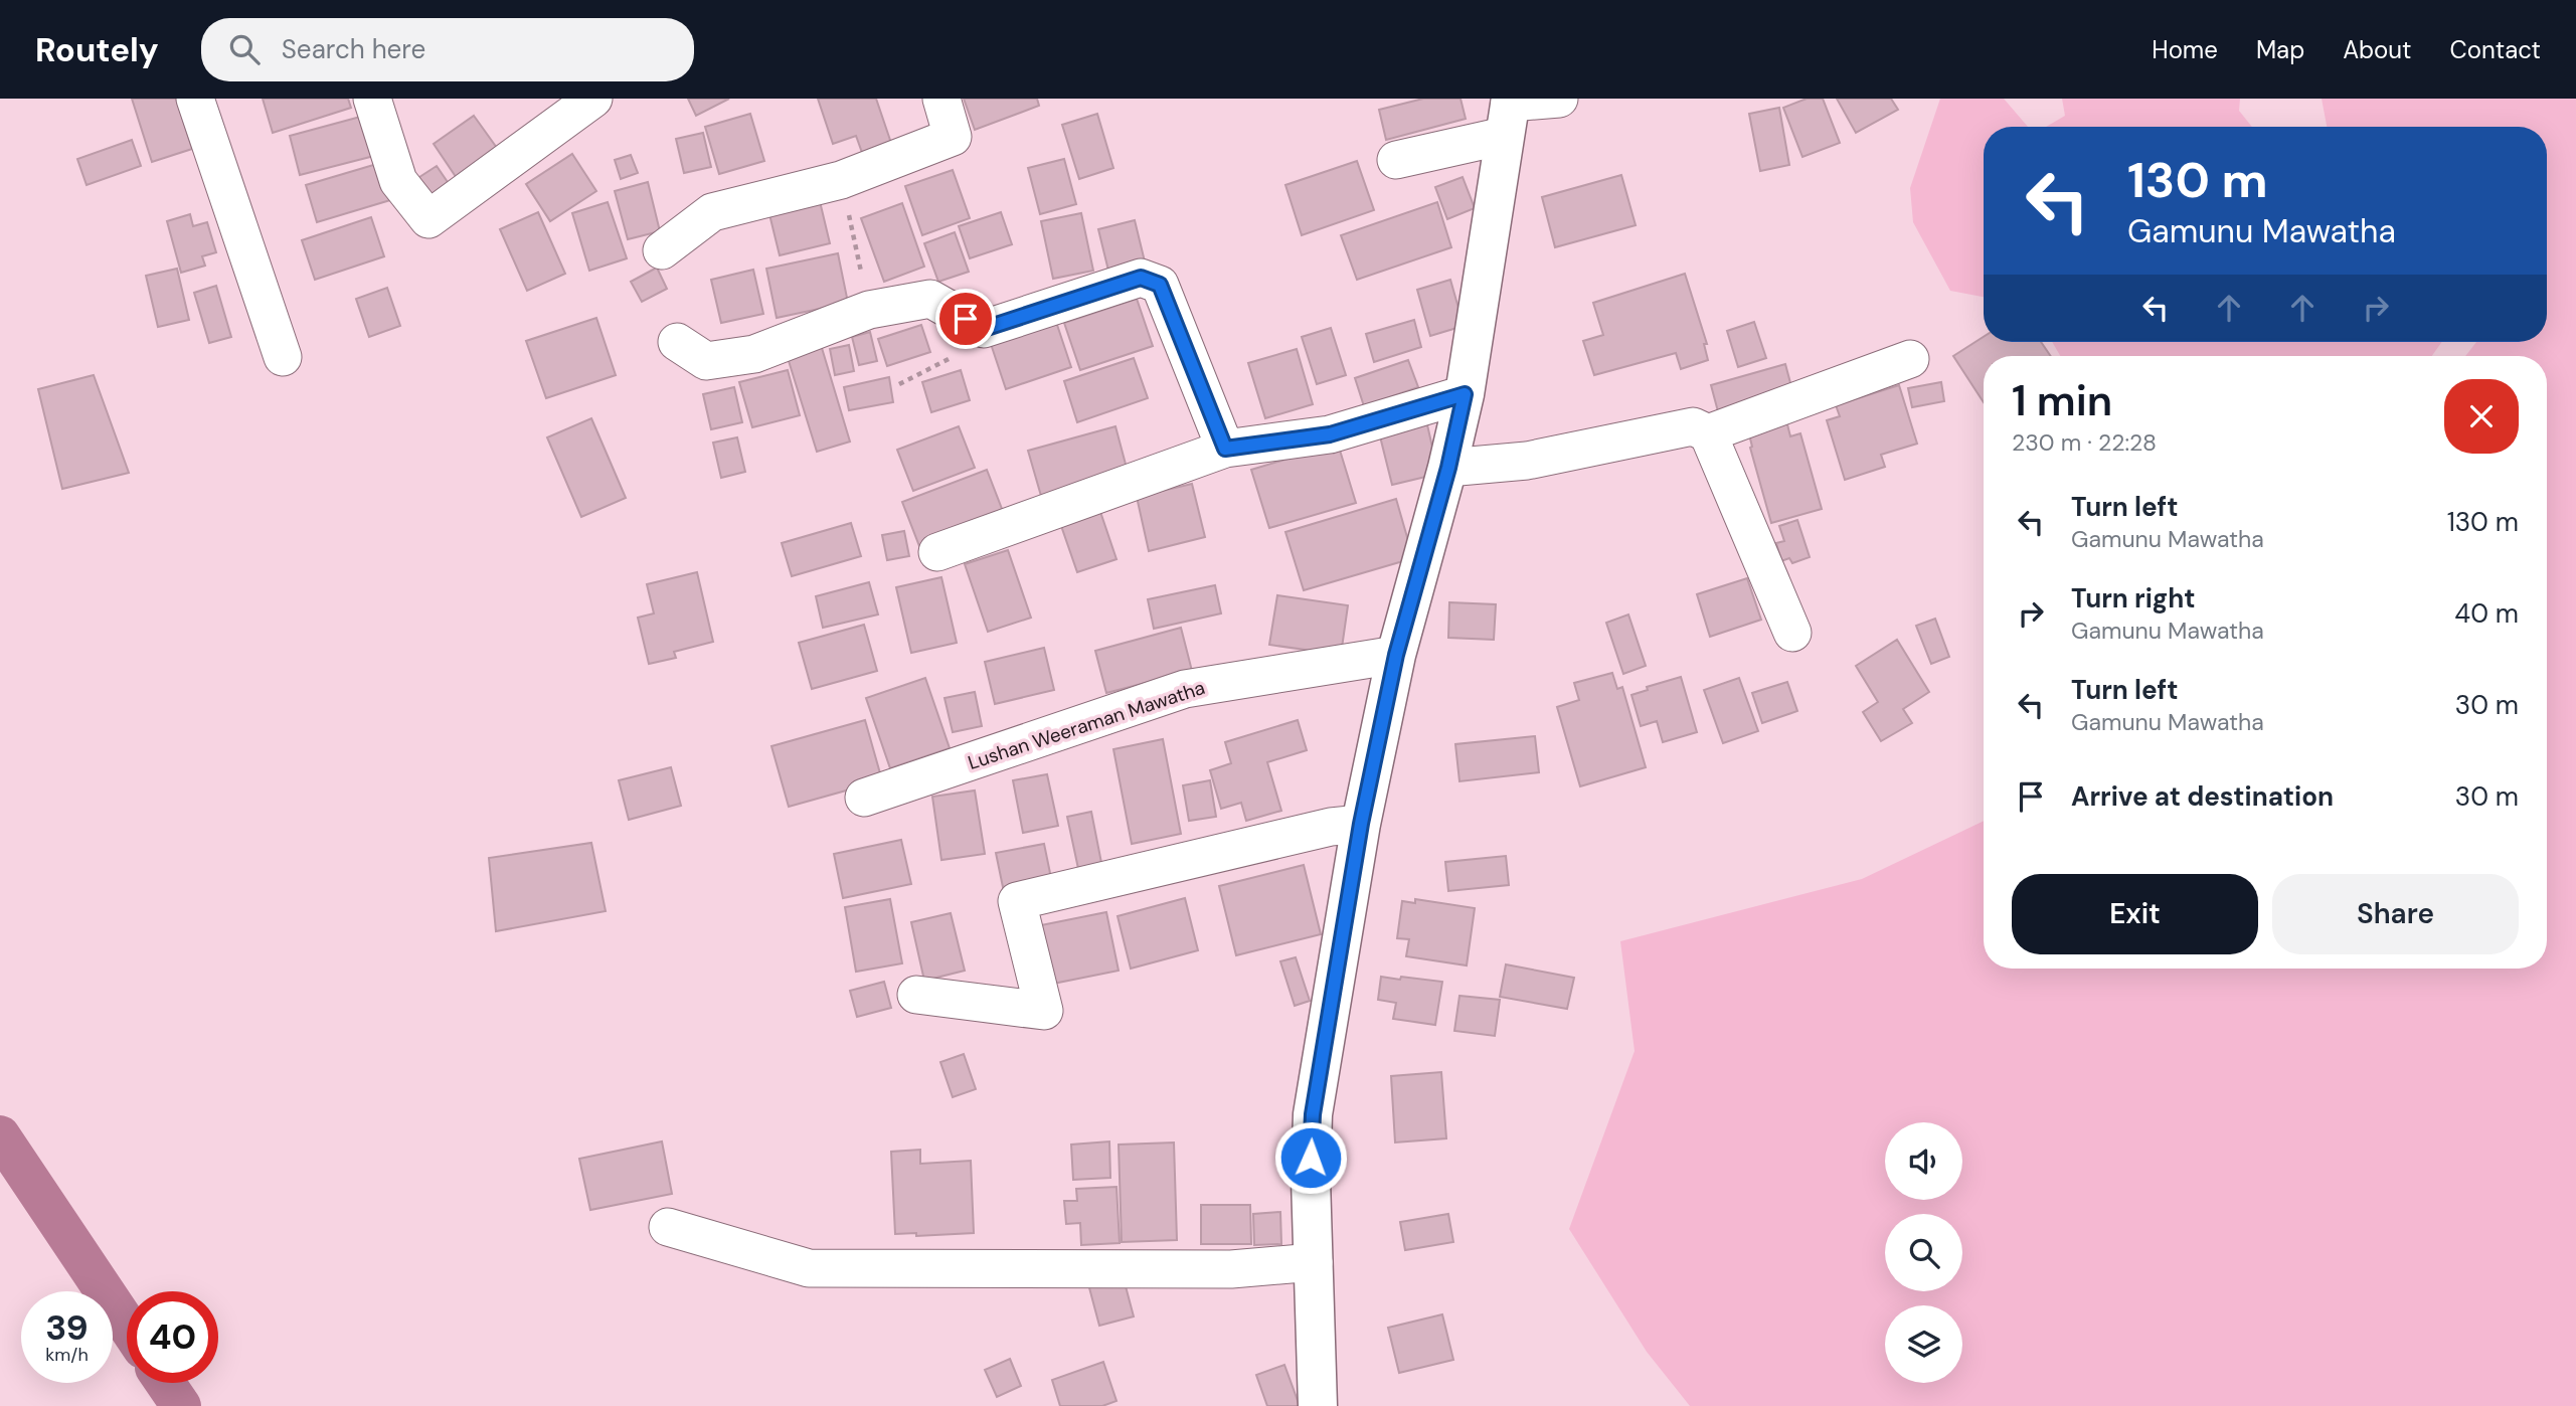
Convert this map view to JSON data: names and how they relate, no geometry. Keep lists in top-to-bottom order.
{
  "streets": {
    "street": ["Lushan Weeraman Mawatha"]
  },
  "page": {
    "header": "Routely",
    "search": "Search here",
    "nav": [
      "Home",
      "Map",
      "About",
      "Contact"
    ],
    "turn": ["130 m", "Gamunu Mawatha"],
    "heading": ["1 min", "230 m · 22:28"],
    "list": [
      {
        "name": "Turn left",
        "note": "Gamunu Mawatha",
        "value": "130 m"
      },
      {
        "name": "Turn right",
        "note": "Gamunu Mawatha",
        "value": "40 m"
      },
      {
        "name": "Turn left",
        "note": "Gamunu Mawatha",
        "value": "30 m"
      },
      {
        "name": "Arrive at destination",
        "value": "30 m"
      }
    ],
    "buttons": ["Exit", "Share"],
    "speed": "39 km/h",
    "limit": "40"
  }
}
